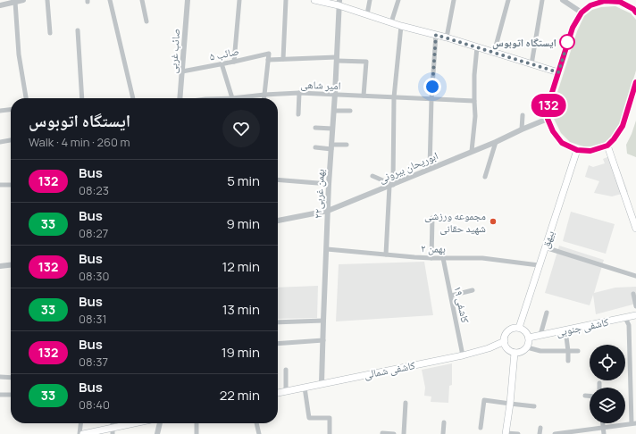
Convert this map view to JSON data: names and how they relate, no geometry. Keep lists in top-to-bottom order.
{
  "streets": {
    "main road": ["بیهق", "کاشفی جنوبی", "کاشفی شمالی"],
    "street": [
      "صائب غربی",
      "صائب ۵",
      "امیر شاهی",
      "ابوریحان بیرونی",
      "۲۲بهمن غربی",
      "بهمن ۲",
      "کاشفی ۱۹"
    ]
  },
  "crossings": [
    ["صائب غربی", "صائب ۵"],
    ["امیر شاهی", "۲۲بهمن غربی"],
    ["ابوریحان بیرونی", "۲۲بهمن غربی"],
    ["۲۲بهمن غربی", "بهمن ۲"],
    ["۲۲بهمن غربی", "کاشفی شمالی"],
    ["بیهق", "بهمن ۲"],
    ["بیهق", "کاشفی جنوبی"],
    ["بیهق", "کاشفی شمالی"],
    ["بهمن ۲", "کاشفی ۱۹"],
    ["کاشفی ۱۹", "کاشفی شمالی"],
    ["کاشفی جنوبی", "کاشفی شمالی"]
  ],
  "places": ["ایستگاه اتوبوس", "مجموعه ورزشی شهید حقانی"],
  "lines": ["bus line 132"],
  "page": {
    "on_map": "132",
    "heading": ["ایستگاه اتوبوس", "Walk · 4 min · 260 m"],
    "list": [
      {
        "mark": "132",
        "name": "Bus",
        "note": "08:23",
        "value": "5 min"
      },
      {
        "mark": "33",
        "name": "Bus",
        "note": "08:27",
        "value": "9 min"
      },
      {
        "mark": "132",
        "name": "Bus",
        "note": "08:30",
        "value": "12 min"
      },
      {
        "mark": "33",
        "name": "Bus",
        "note": "08:31",
        "value": "13 min"
      },
      {
        "mark": "132",
        "name": "Bus",
        "note": "08:37",
        "value": "19 min"
      },
      {
        "mark": "33",
        "name": "Bus",
        "note": "08:40",
        "value": "22 min"
      }
    ]
  }
}
